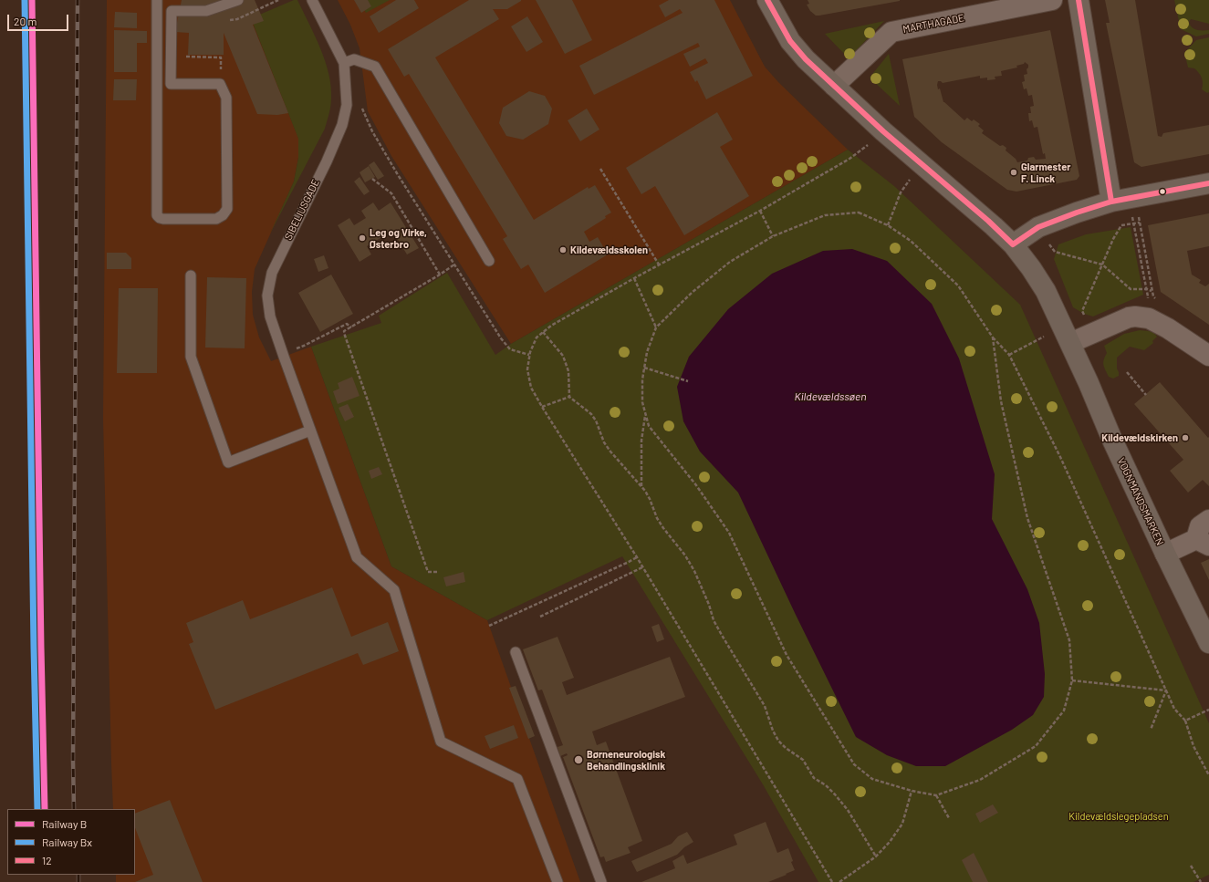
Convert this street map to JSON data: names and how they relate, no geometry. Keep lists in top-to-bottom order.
{
  "streets": {
    "street": ["MARTHAGADE", "VOGNMANDSMARKEN"],
    "lane": ["SIBELIUSGADE"]
  },
  "crossings": [
    ["MARTHAGADE", "VOGNMANDSMARKEN"]
  ],
  "water": ["Kildevældssøen"],
  "parks": ["Kildevældslegepladsen"],
  "places": [
    "Glarmester F. Linck",
    "Leg og Virke, Østerbro",
    "Kildevældsskolen",
    "Kildevældskirken",
    "Børneneurologisk Behandlingsklinik"
  ],
  "lines": ["rail line B", "rail line Bx", "transit line 12"],
  "legend": ["Railway B", "Railway Bx", "12"],
  "scale_bar": "20 m"
}
